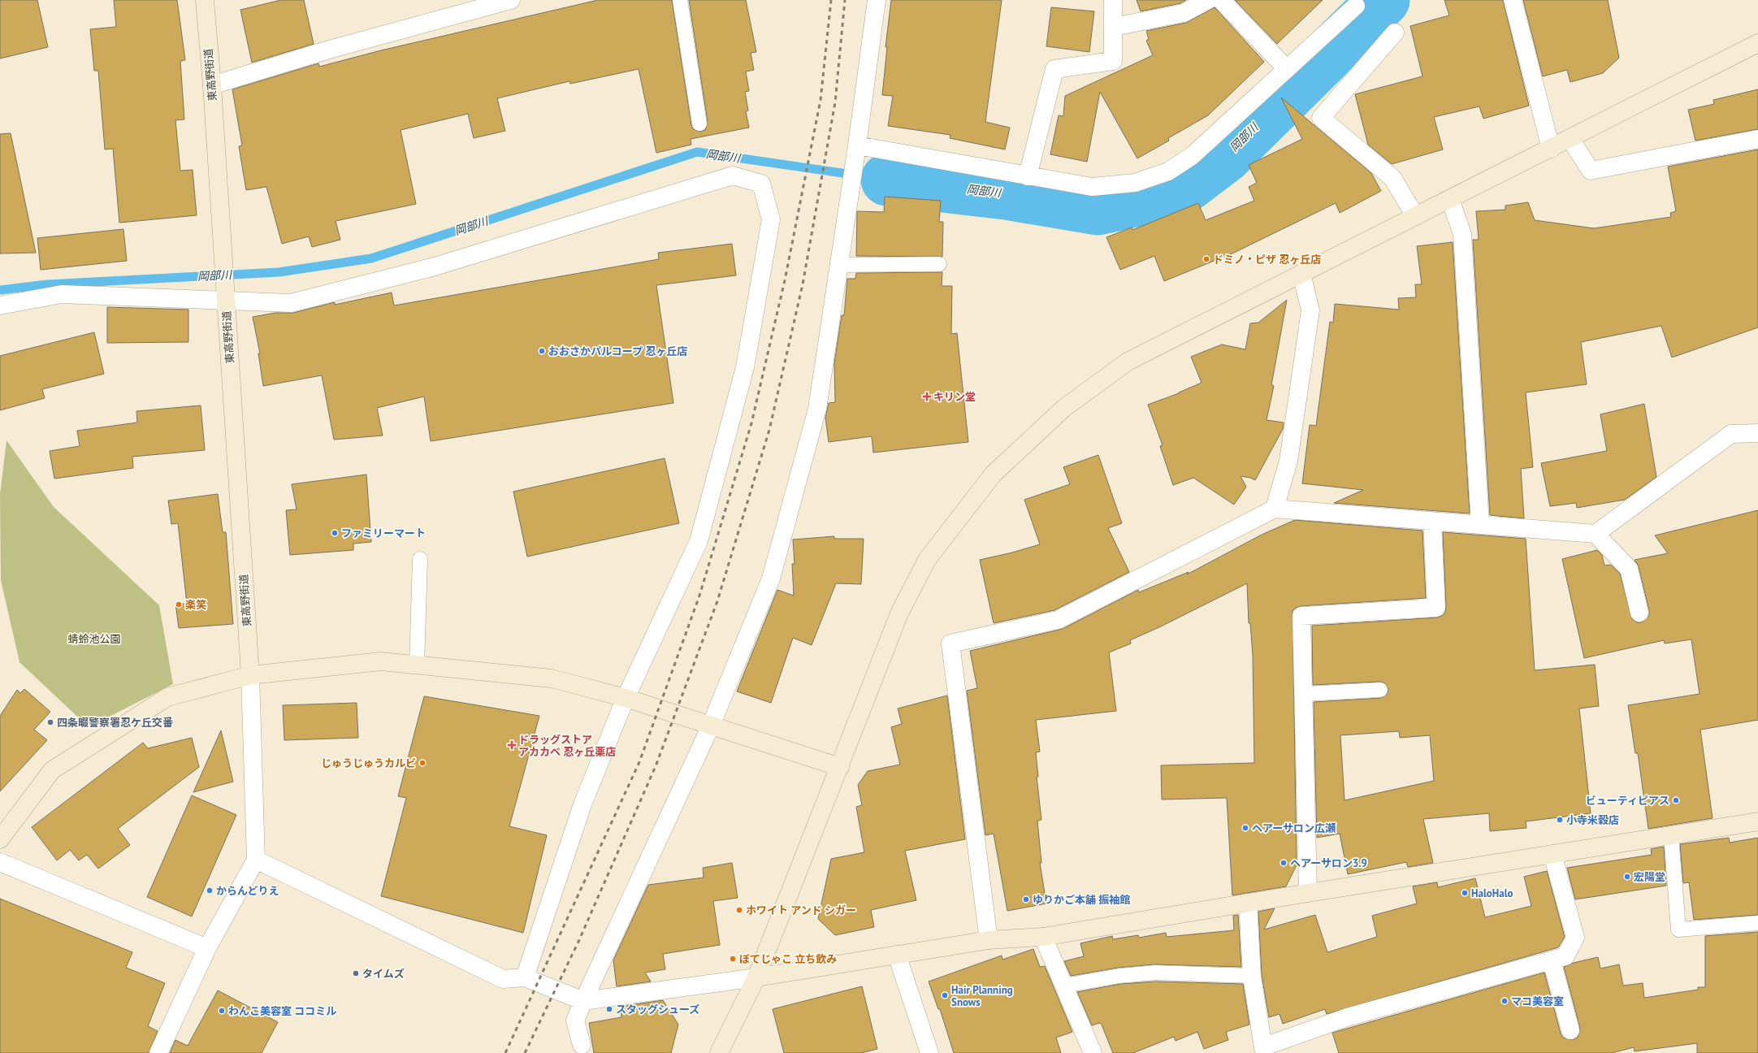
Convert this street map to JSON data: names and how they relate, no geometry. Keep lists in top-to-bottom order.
{
  "streets": {
    "street": ["東高野街道"]
  },
  "water": ["岡部川"],
  "parks": ["蜻蛉池公園"],
  "places": {
    "other": [
      "ドミノ・ピザ 忍ヶ丘店",
      "おおさかパルコープ 忍ヶ丘店",
      "ファミリーマート",
      "楽笑",
      "四条畷警察署忍ケ丘交番",
      "じゅうじゅうカルビ",
      "ビューティピアス",
      "小寺米穀店",
      "ヘアーサロン広瀬",
      "ヘアーサロン3.9",
      "宏陽堂",
      "からんどりえ",
      "HaloHalo",
      "ゆりかご本舗 振袖館",
      "ホワイト アンド シガー",
      "ぼてじゃこ 立ち飲み",
      "タイムズ",
      "Hair Planning Snows",
      "マコ美容室",
      "スタッグシューズ",
      "わんこ美容室 ココミル"
    ],
    "health": ["キリン堂", "ドラッグストア アカカベ 忍ヶ丘薬店"]
  }
}
